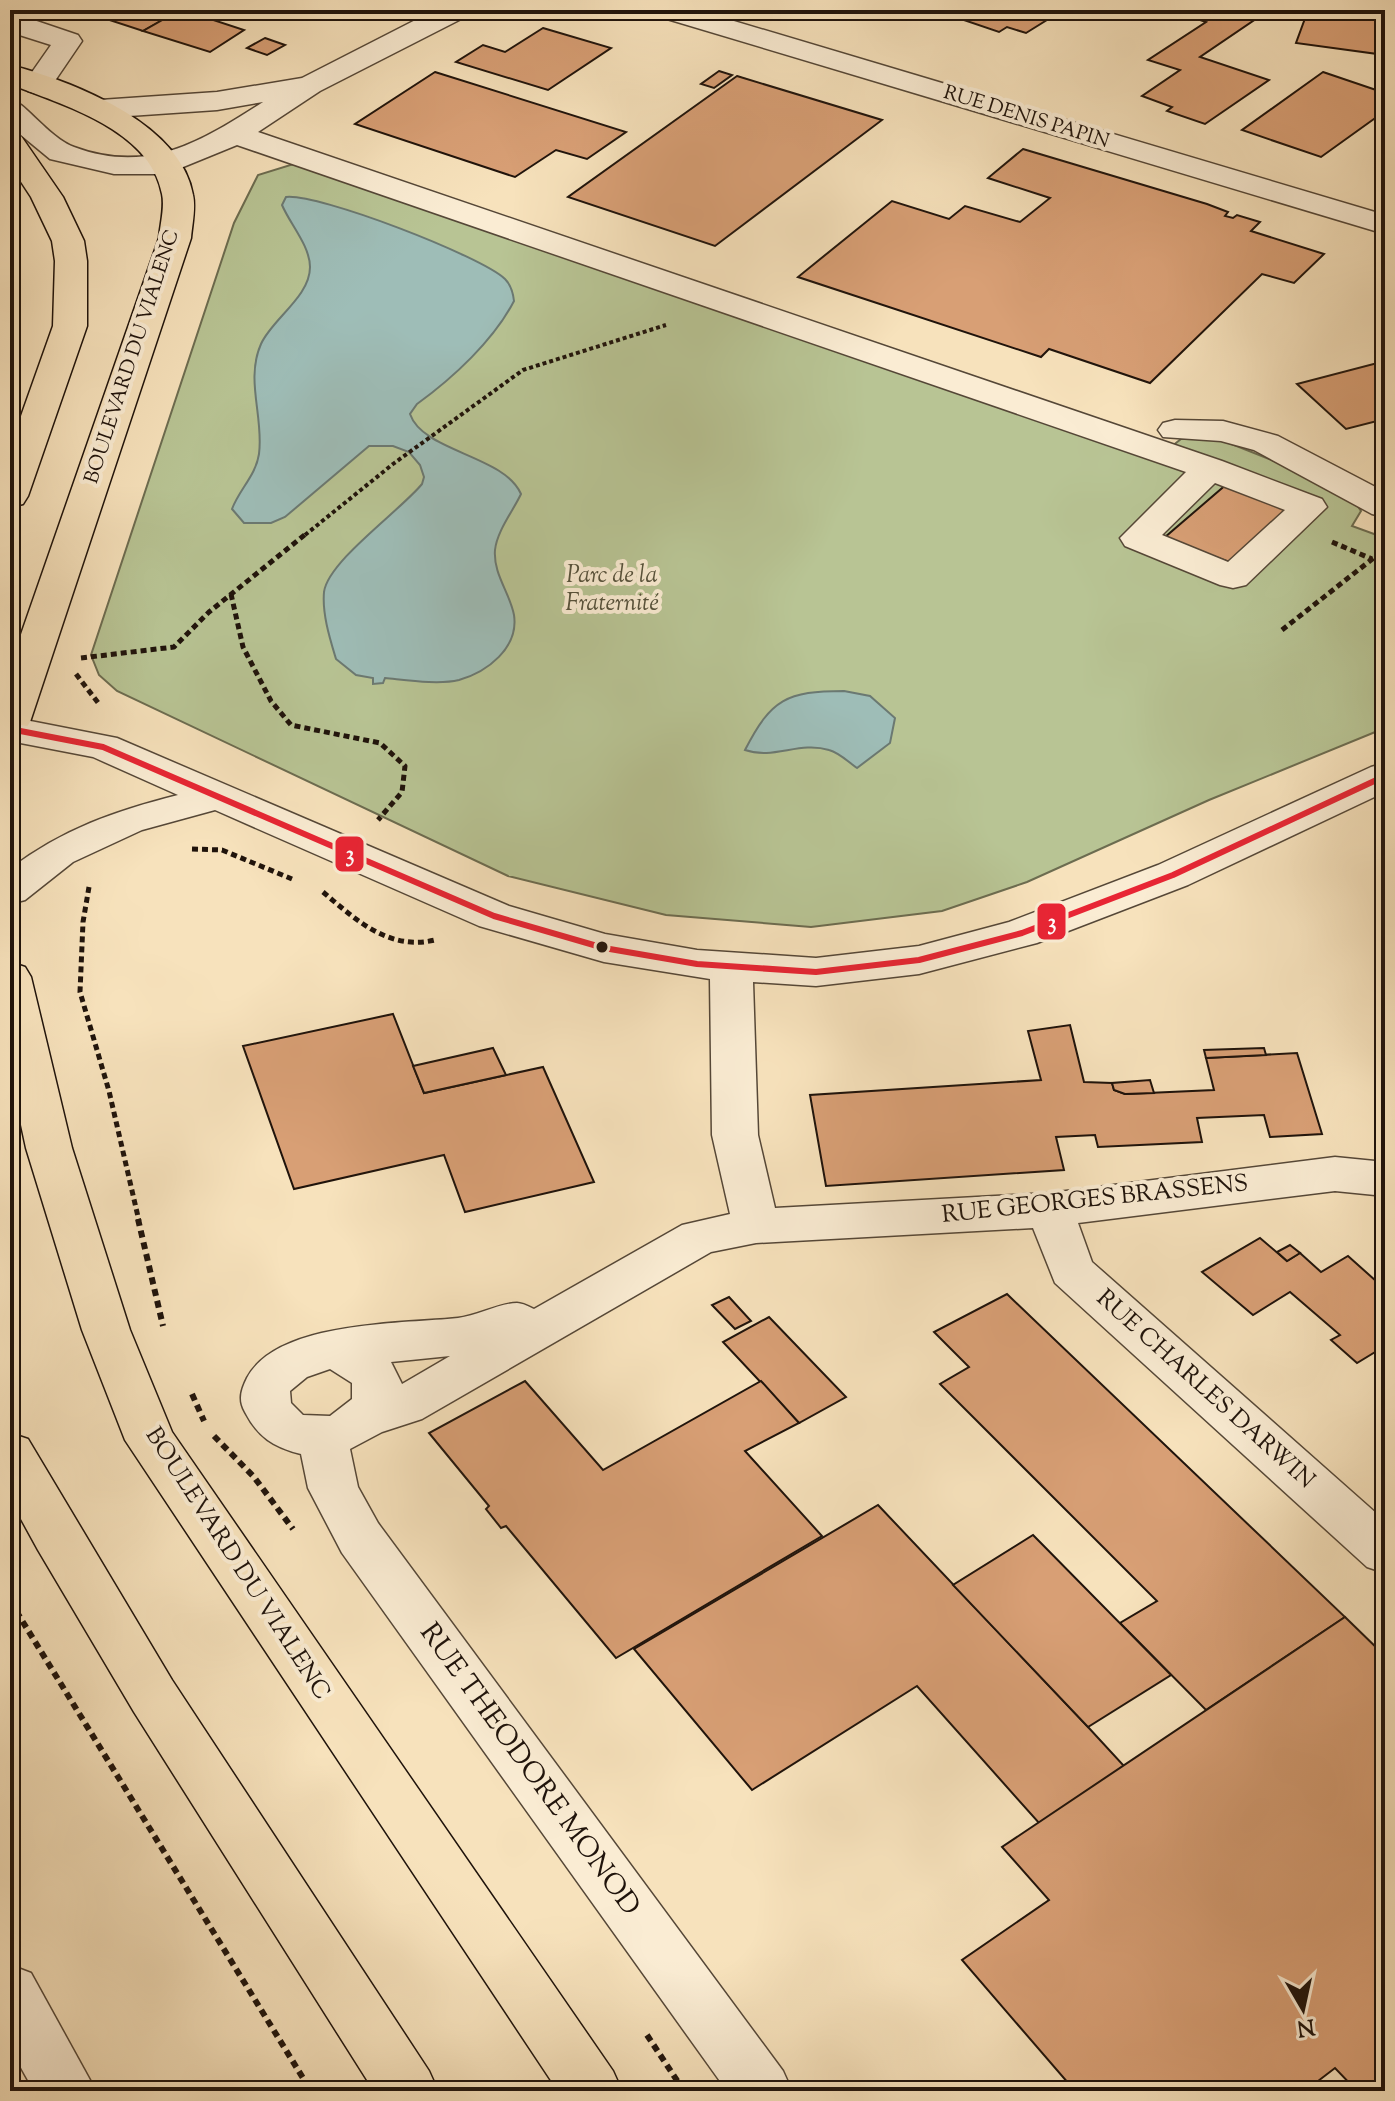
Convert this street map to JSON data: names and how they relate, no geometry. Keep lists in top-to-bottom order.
{
  "streets": {
    "main road": ["BOULEVARD DU VIALENC"],
    "street": [
      "RUE DENIS PAPIN",
      "RUE GEORGES BRASSENS",
      "RUE CHARLES DARWIN",
      "RUE THEODORE MONOD"
    ]
  },
  "crossings": [
    ["RUE GEORGES BRASSENS", "RUE CHARLES DARWIN"],
    ["RUE GEORGES BRASSENS", "RUE THEODORE MONOD"]
  ],
  "parks": ["Parc de la Fraternité"],
  "lines": ["transit line 3"],
  "north": "bottom"
}
